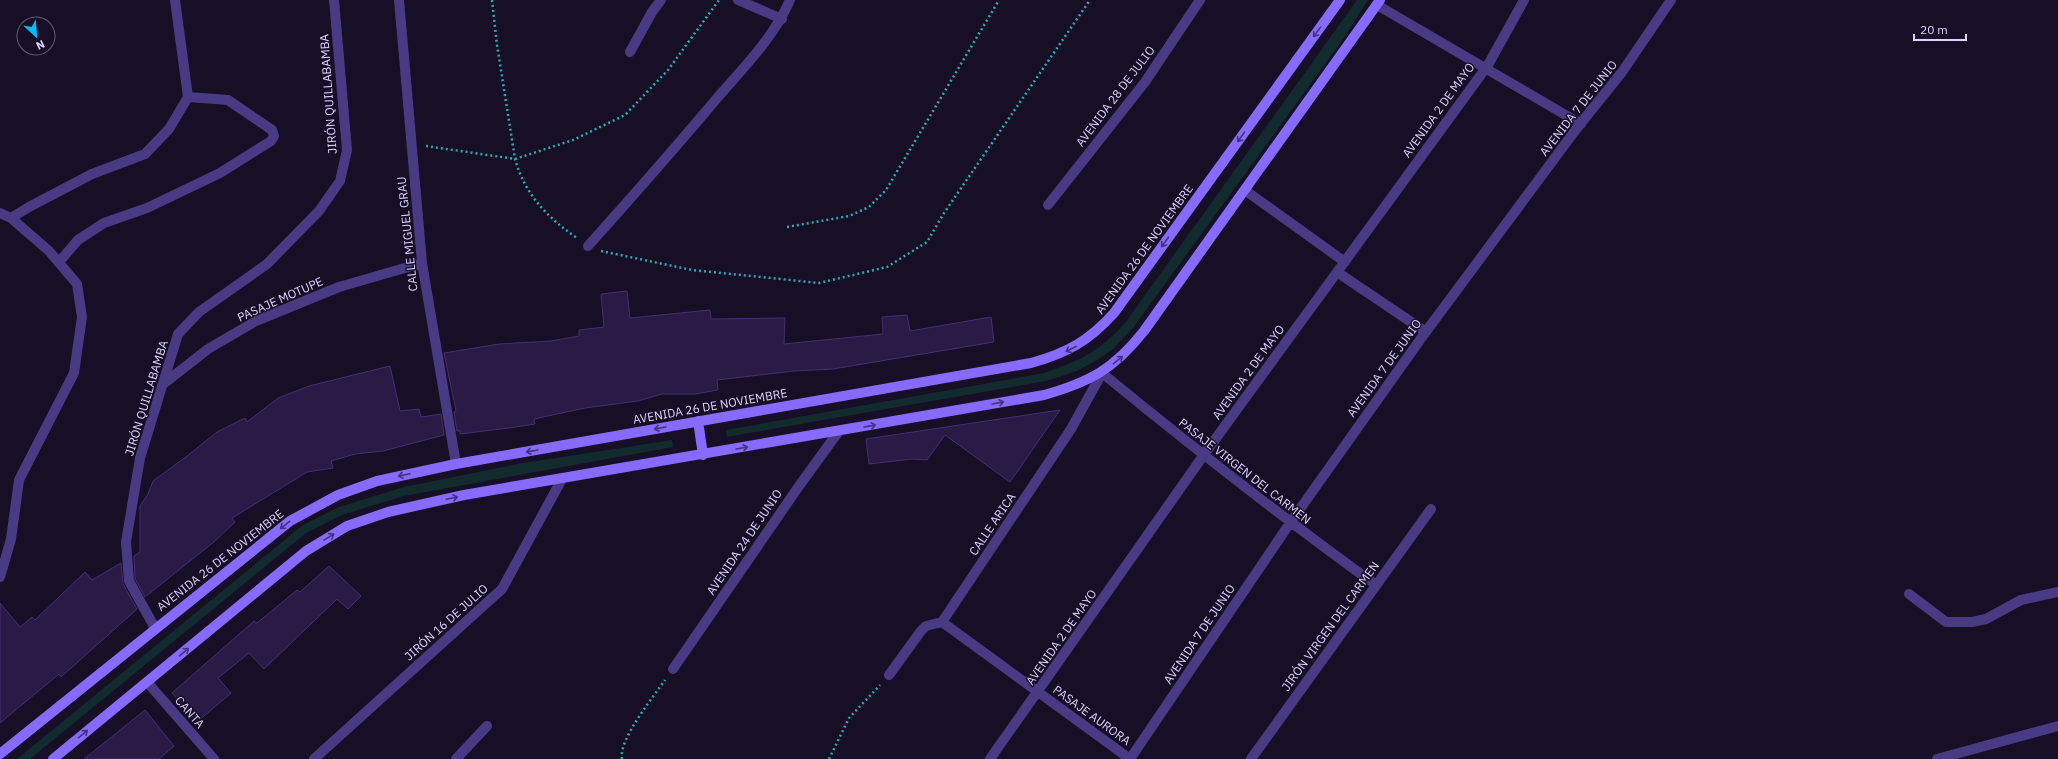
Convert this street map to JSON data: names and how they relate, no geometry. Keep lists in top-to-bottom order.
{
  "streets": {
    "main road": ["AVENIDA 26 DE NOVIEMBRE"],
    "street": [
      "JIRÓN QUILLABAMBA",
      "AVENIDA 28 DE JULIO",
      "AVENIDA 7 DE JUNIO",
      "AVENIDA 2 DE MAYO",
      "CALLE MIGUEL GRAU",
      "PASAJE MOTUPE",
      "PASAJE VIRGEN DEL CARMEN",
      "CALLE ARICA",
      "AVENIDA 24 DE JUNIO",
      "JIRÓN 16 DE JULIO",
      "JIRÓN VIRGEN DEL CARMEN",
      "CANTA",
      "PASAJE AURORA"
    ]
  },
  "crossings": [
    ["JIRÓN QUILLABAMBA", "AVENIDA 26 DE NOVIEMBRE"],
    ["JIRÓN QUILLABAMBA", "PASAJE MOTUPE"],
    ["AVENIDA 7 DE JUNIO", "PASAJE VIRGEN DEL CARMEN"],
    ["AVENIDA 7 DE JUNIO", "PASAJE AURORA"],
    ["AVENIDA 2 DE MAYO", "PASAJE VIRGEN DEL CARMEN"],
    ["AVENIDA 2 DE MAYO", "PASAJE AURORA"],
    ["CALLE MIGUEL GRAU", "AVENIDA 26 DE NOVIEMBRE"],
    ["CALLE MIGUEL GRAU", "PASAJE MOTUPE"],
    ["PASAJE VIRGEN DEL CARMEN", "CALLE ARICA"],
    ["PASAJE VIRGEN DEL CARMEN", "JIRÓN VIRGEN DEL CARMEN"],
    ["CALLE ARICA", "PASAJE AURORA"]
  ],
  "scale_bar": "20 m",
  "north": "bottom right"
}
